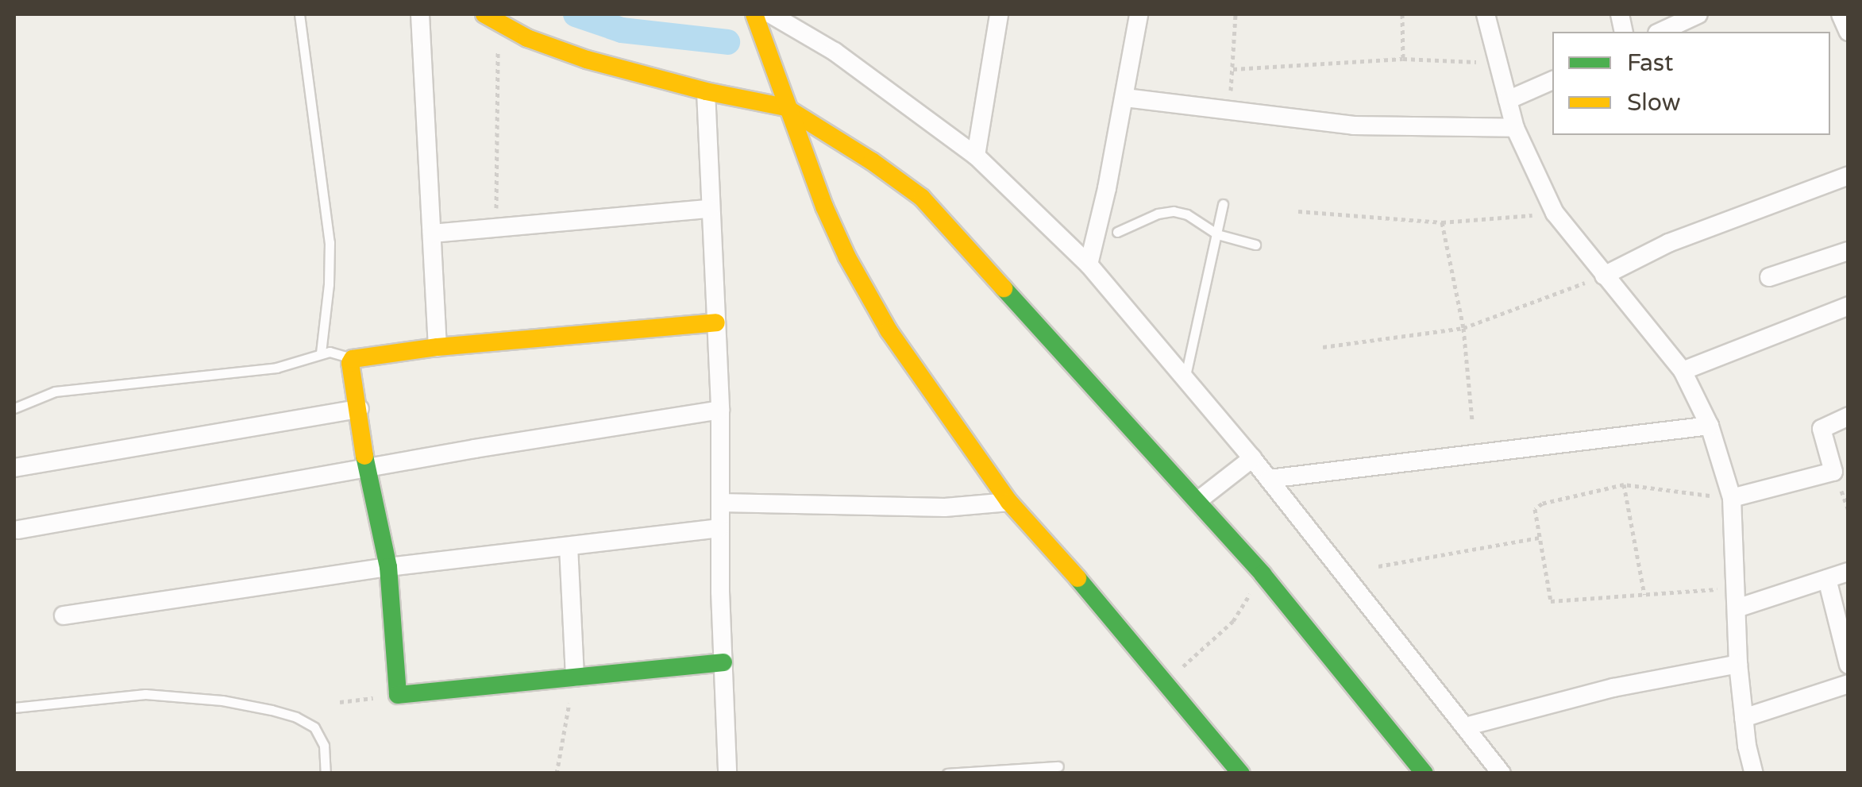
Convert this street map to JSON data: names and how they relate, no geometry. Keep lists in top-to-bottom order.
{
  "legend": ["Fast", "Slow"]
}
